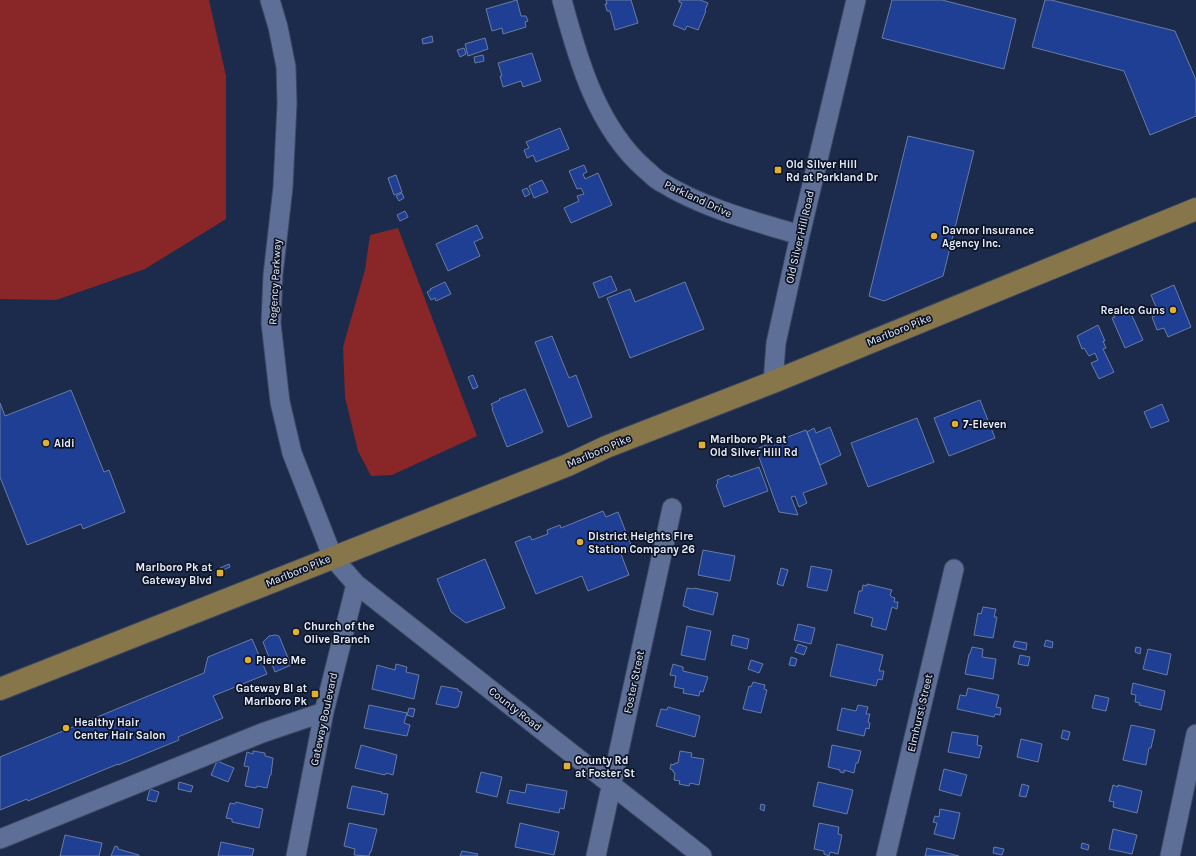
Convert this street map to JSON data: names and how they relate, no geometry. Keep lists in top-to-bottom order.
{
  "streets": {
    "main road": ["Marlboro Pike"],
    "street": [
      "Parkland Drive",
      "Old Silver Hill Road",
      "Regency Parkway",
      "Foster Street",
      "County Road",
      "Elmhurst Street",
      "Gateway Boulevard"
    ]
  },
  "crossings": [
    ["Parkland Drive", "Old Silver Hill Road"],
    ["Old Silver Hill Road", "Marlboro Pike"],
    ["Regency Parkway", "Marlboro Pike"],
    ["Regency Parkway", "County Road"],
    ["Marlboro Pike", "County Road"],
    ["Foster Street", "County Road"],
    ["County Road", "Gateway Boulevard"]
  ],
  "places": {
    "transit": [
      "Old Silver Hill Rd at Parkland Dr",
      "Marlboro Pk at Old Silver Hill Rd",
      "Marlboro Pk at Gateway Blvd",
      "Gateway Bl at Marlboro Pk",
      "County Rd at Foster St"
    ],
    "other": [
      "Davnor Insurance Agency Inc.",
      "Realco Guns",
      "7-Eleven",
      "Aldi",
      "District Heights Fire Station Company 26",
      "Church of the Olive Branch",
      "Pierce Me",
      "Healthy Hair Center Hair Salon"
    ]
  }
}
